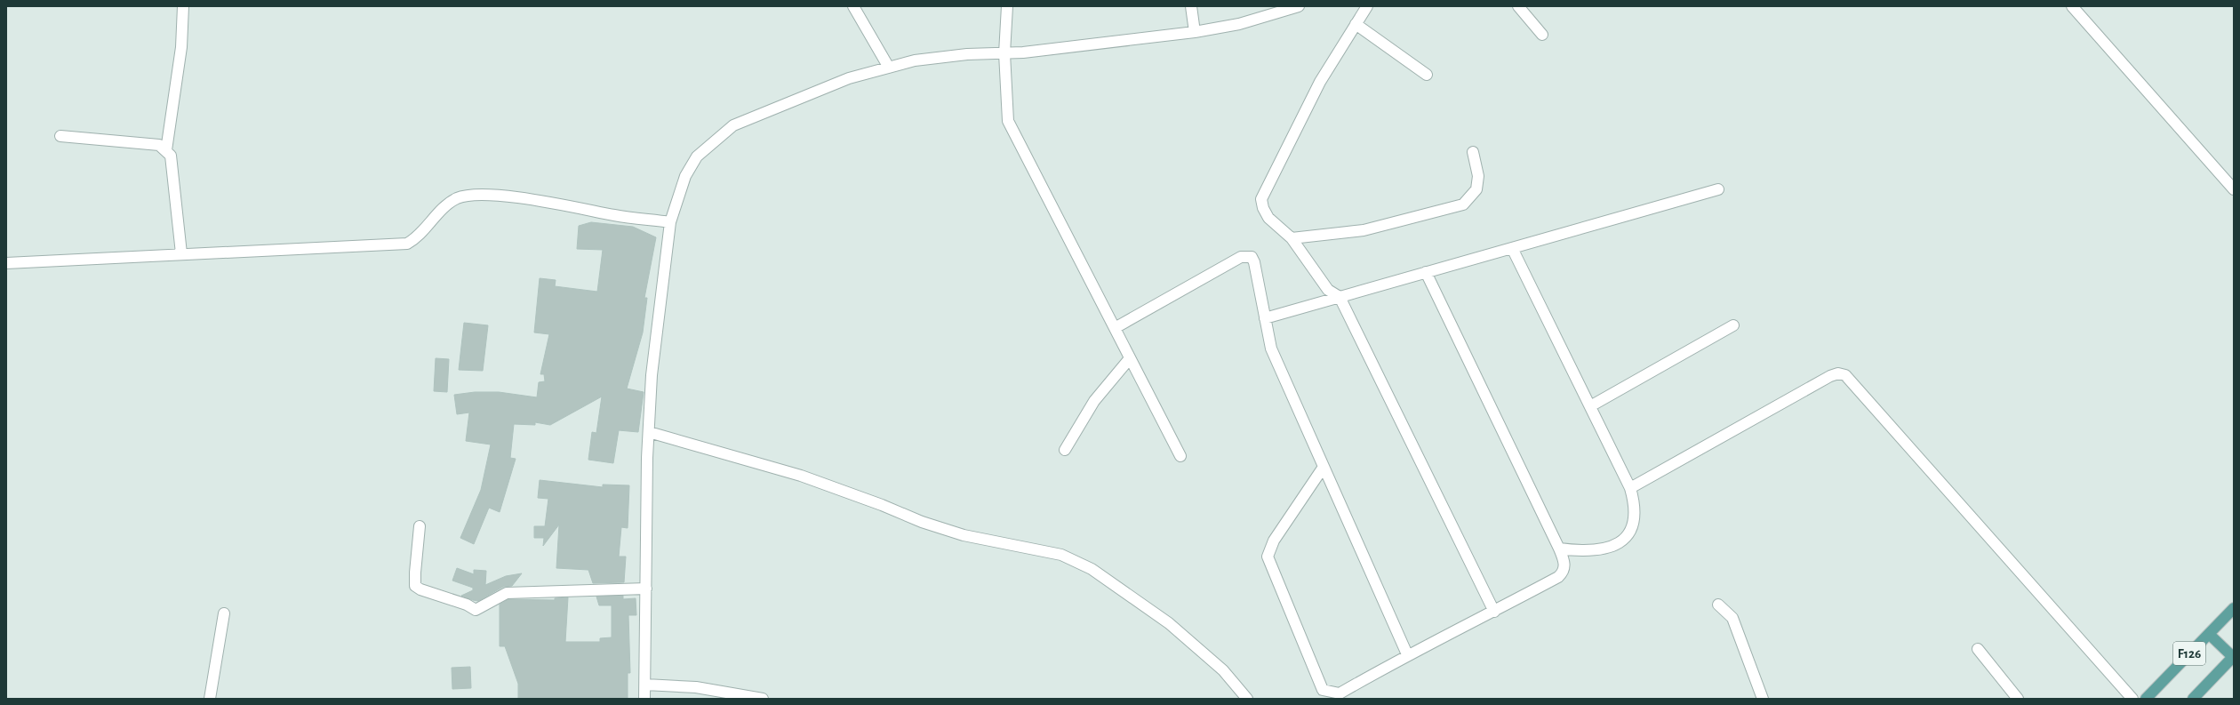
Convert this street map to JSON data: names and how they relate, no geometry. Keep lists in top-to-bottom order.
{
  "streets": {
    "main road": ["F126"]
  }
}
